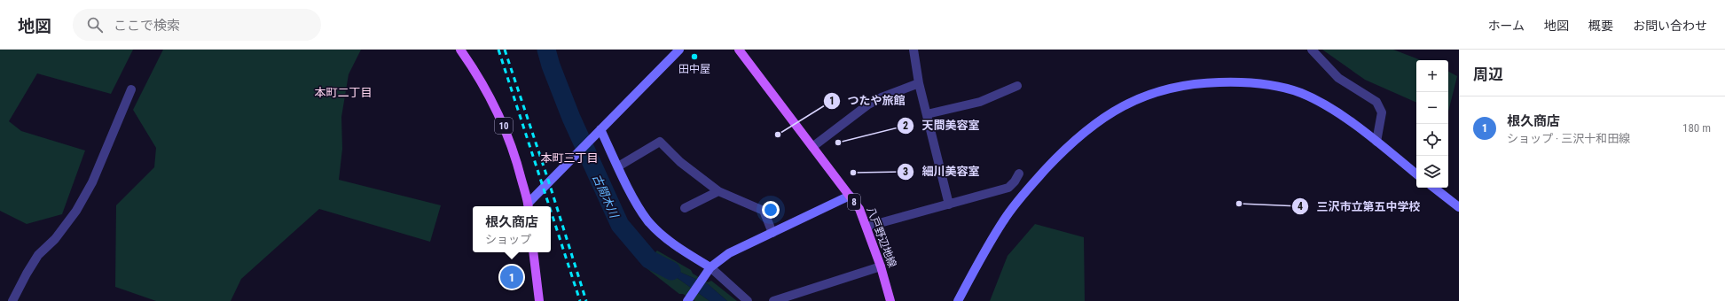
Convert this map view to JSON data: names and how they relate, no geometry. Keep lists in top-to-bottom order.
{
  "streets": {
    "main road": ["10", "8", "八戸野辺地線"]
  },
  "districts": ["本町二丁目", "本町三丁目"],
  "water": ["古間木川"],
  "places": [
    "田中屋",
    "つたや旅館",
    "天間美容室",
    "細川美容室",
    "三沢市立第五中学校"
  ],
  "page": {
    "header": "地図",
    "search": "ここで検索",
    "nav": [
      "ホーム",
      "地図",
      "概要",
      "お問い合わせ"
    ],
    "heading": "周辺",
    "map_buttons": ["+", "−"],
    "list": [
      {
        "mark": "1",
        "name": "根久商店",
        "note": "ショップ · 三沢十和田線",
        "value": "180 m"
      }
    ],
    "popup": ["根久商店", "ショップ"],
    "pins": "1"
  }
}
